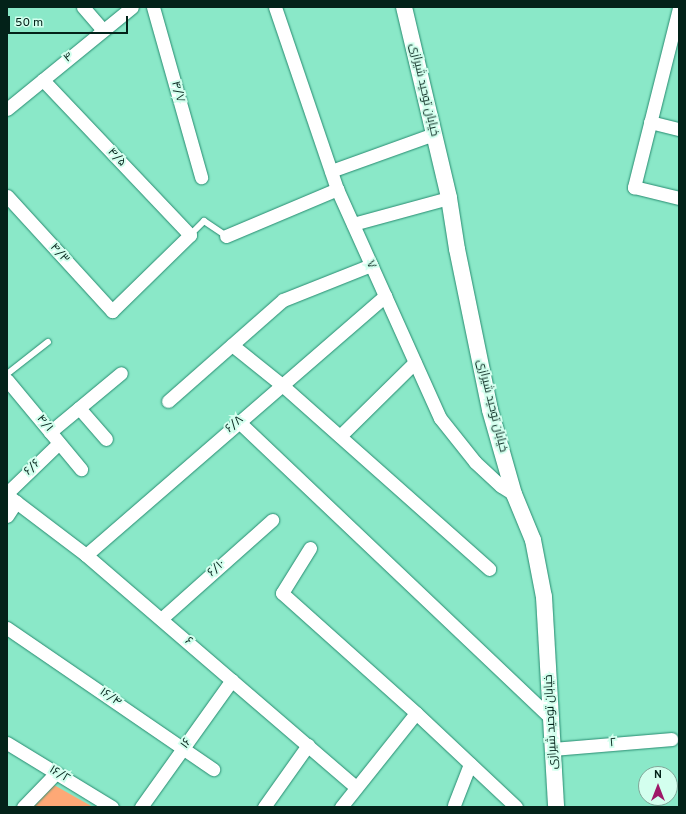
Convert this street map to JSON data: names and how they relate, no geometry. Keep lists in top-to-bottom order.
{
  "streets": {
    "street": [
      "۴",
      "خیابان توحید شیرازی",
      "۴/۷",
      "۴/۵",
      "۴/۳",
      "۷",
      "۴/۱",
      "۶/۸",
      "۶/۶",
      "۶/۱۰",
      "۶",
      "۱۶/۴",
      "۱۶",
      "۲",
      "۱۶/۲"
    ]
  },
  "crossings": [
    ["۴", "۴/۵"],
    ["خیابان توحید شیرازی", "۷"],
    ["خیابان توحید شیرازی", "۲"],
    ["۴/۵", "۴/۳"],
    ["۷", "۶/۸"],
    ["۴/۱", "۶/۶"],
    ["۶/۸", "۶"],
    ["۶/۶", "۶"],
    ["۶/۱۰", "۶"],
    ["۶", "۱۶"],
    ["۱۶/۴", "۱۶"]
  ],
  "scale_bar": "50 m",
  "north": "top"
}
